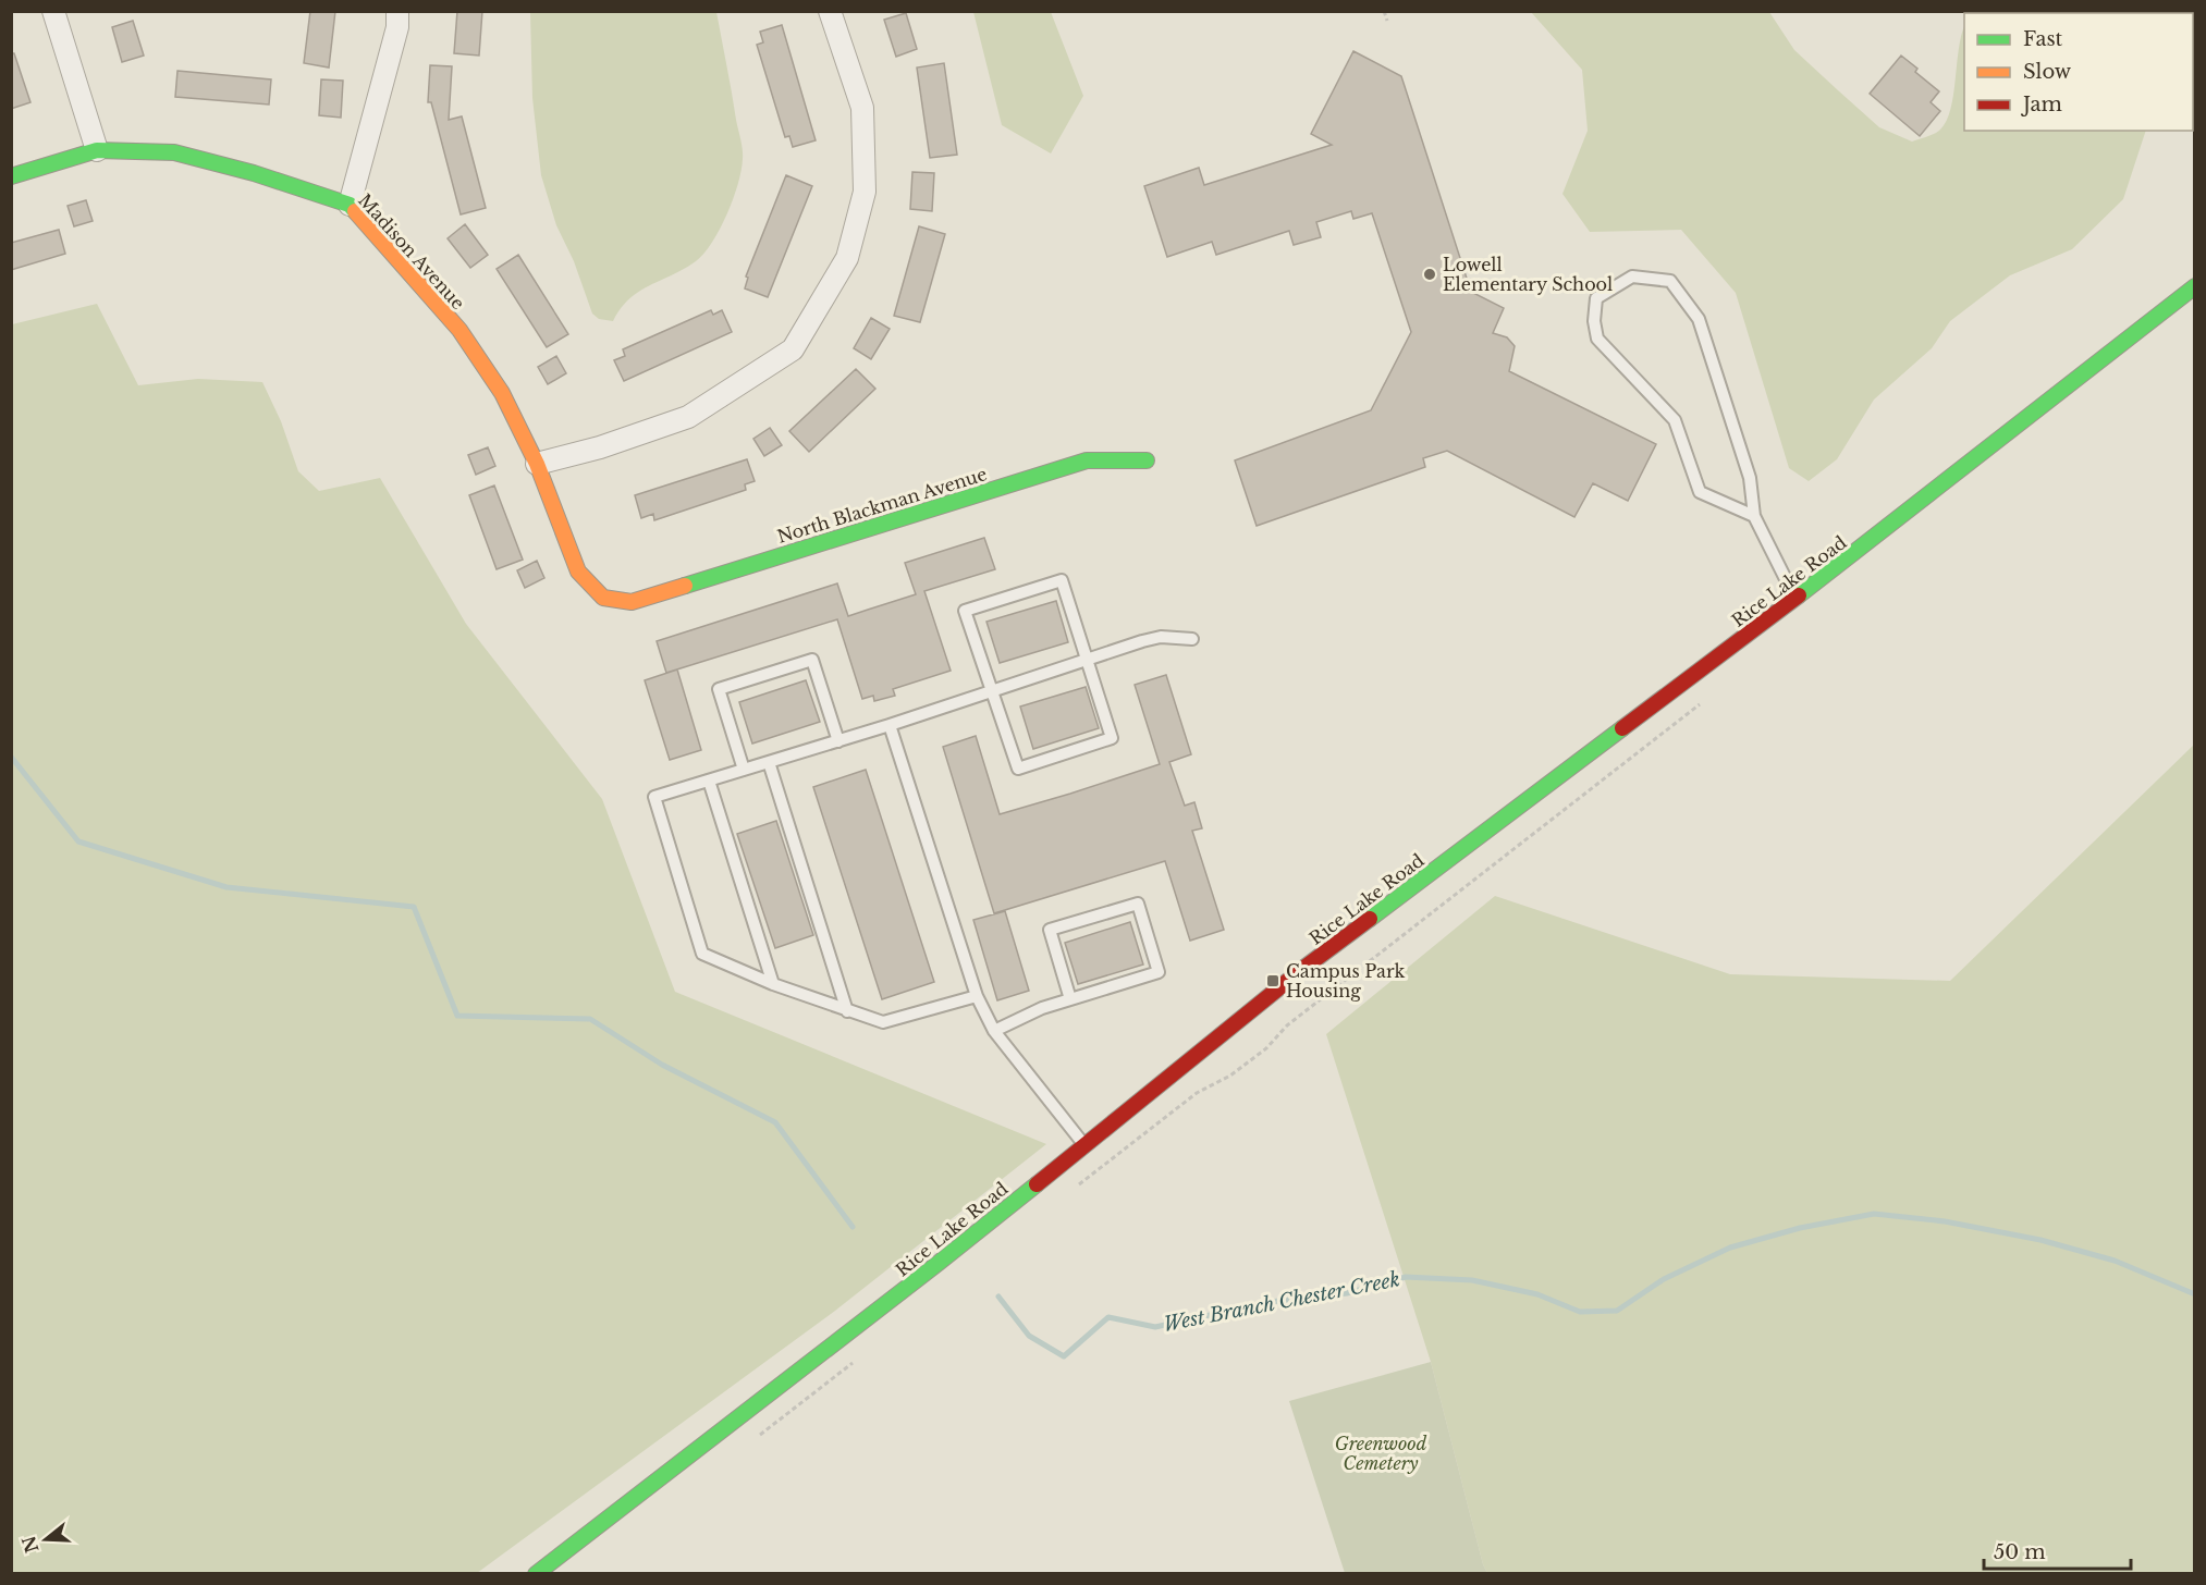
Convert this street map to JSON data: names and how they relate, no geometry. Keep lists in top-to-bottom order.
{
  "streets": {
    "main road": ["Madison Avenue", "North Blackman Avenue", "Rice Lake Road"]
  },
  "crossings": [
    ["Madison Avenue", "North Blackman Avenue"]
  ],
  "water": ["West Branch Chester Creek"],
  "parks": ["Greenwood Cemetery"],
  "places": {
    "other": ["Lowell Elementary School"],
    "transit": ["Campus Park Housing"]
  },
  "legend": ["Fast", "Slow", "Jam"],
  "scale_bar": "50 m",
  "north": "left"
}
